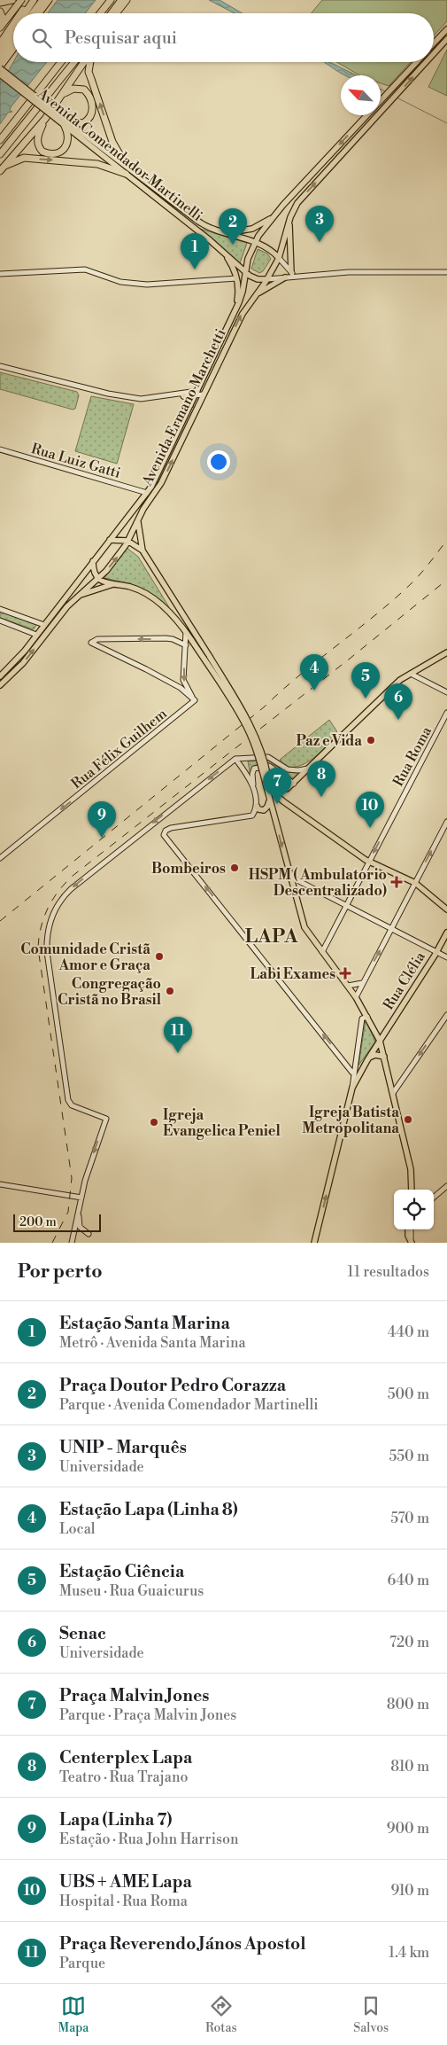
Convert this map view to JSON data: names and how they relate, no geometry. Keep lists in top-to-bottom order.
{
  "streets": {
    "main road": ["Avenida Comendador Martinelli", "Avenida Ermano Marchetti", "Rua Clélia"],
    "street": ["Rua Luiz Gatti", "Rua Félix Guilhem", "Rua Roma"]
  },
  "crossings": [
    ["Avenida Comendador Martinelli", "Avenida Ermano Marchetti"],
    ["Avenida Ermano Marchetti", "Rua Luiz Gatti"]
  ],
  "one_way": ["Rua Félix Guilhem", "Rua Roma", "Rua Clélia"],
  "districts": ["LAPA"],
  "places": {
    "other": [
      "Paz e Vida",
      "Bombeiros",
      "Comunidade Cristã Amor e Graça",
      "Congregação Cristã no Brasil",
      "Igreja Batista Metropolitana",
      "Igreja Evangelica Peniel"
    ],
    "health": ["HSPM ( Ambulatorio Descentralizado)", "Labi Exames"]
  },
  "scale_bar": "200 m",
  "north": "top left",
  "page": {
    "search": "Pesquisar aqui",
    "pins": [
      "3",
      "2",
      "1",
      "4",
      "5",
      "6",
      "8",
      "7",
      "10",
      "9",
      "11"
    ],
    "scale": "200 m",
    "heading": ["Por perto", "11 resultados"],
    "list": [
      {
        "mark": "1",
        "name": "Estação Santa Marina",
        "note": "Metrô · Avenida Santa Marina",
        "value": "440 m"
      },
      {
        "mark": "2",
        "name": "Praça Doutor Pedro Corazza",
        "note": "Parque · Avenida Comendador Martinelli",
        "value": "500 m"
      },
      {
        "mark": "3",
        "name": "UNIP - Marquês",
        "note": "Universidade",
        "value": "550 m"
      },
      {
        "mark": "4",
        "name": "Estação Lapa (Linha 8)",
        "note": "Local",
        "value": "570 m"
      },
      {
        "mark": "5",
        "name": "Estação Ciência",
        "note": "Museu · Rua Guaicurus",
        "value": "640 m"
      },
      {
        "mark": "6",
        "name": "Senac",
        "note": "Universidade",
        "value": "720 m"
      },
      {
        "mark": "7",
        "name": "Praça Malvin Jones",
        "note": "Parque · Praça Malvin Jones",
        "value": "800 m"
      },
      {
        "mark": "8",
        "name": "Centerplex Lapa",
        "note": "Teatro · Rua Trajano",
        "value": "810 m"
      },
      {
        "mark": "9",
        "name": "Lapa (Linha 7)",
        "note": "Estação · Rua John Harrison",
        "value": "900 m"
      },
      {
        "mark": "10",
        "name": "UBS + AME Lapa",
        "note": "Hospital · Rua Roma",
        "value": "910 m"
      },
      {
        "mark": "11",
        "name": "Praça Reverendo János Apostol",
        "note": "Parque",
        "value": "1.4 km"
      }
    ],
    "nav": ["Mapa", "Rotas", "Salvos"]
  }
}
